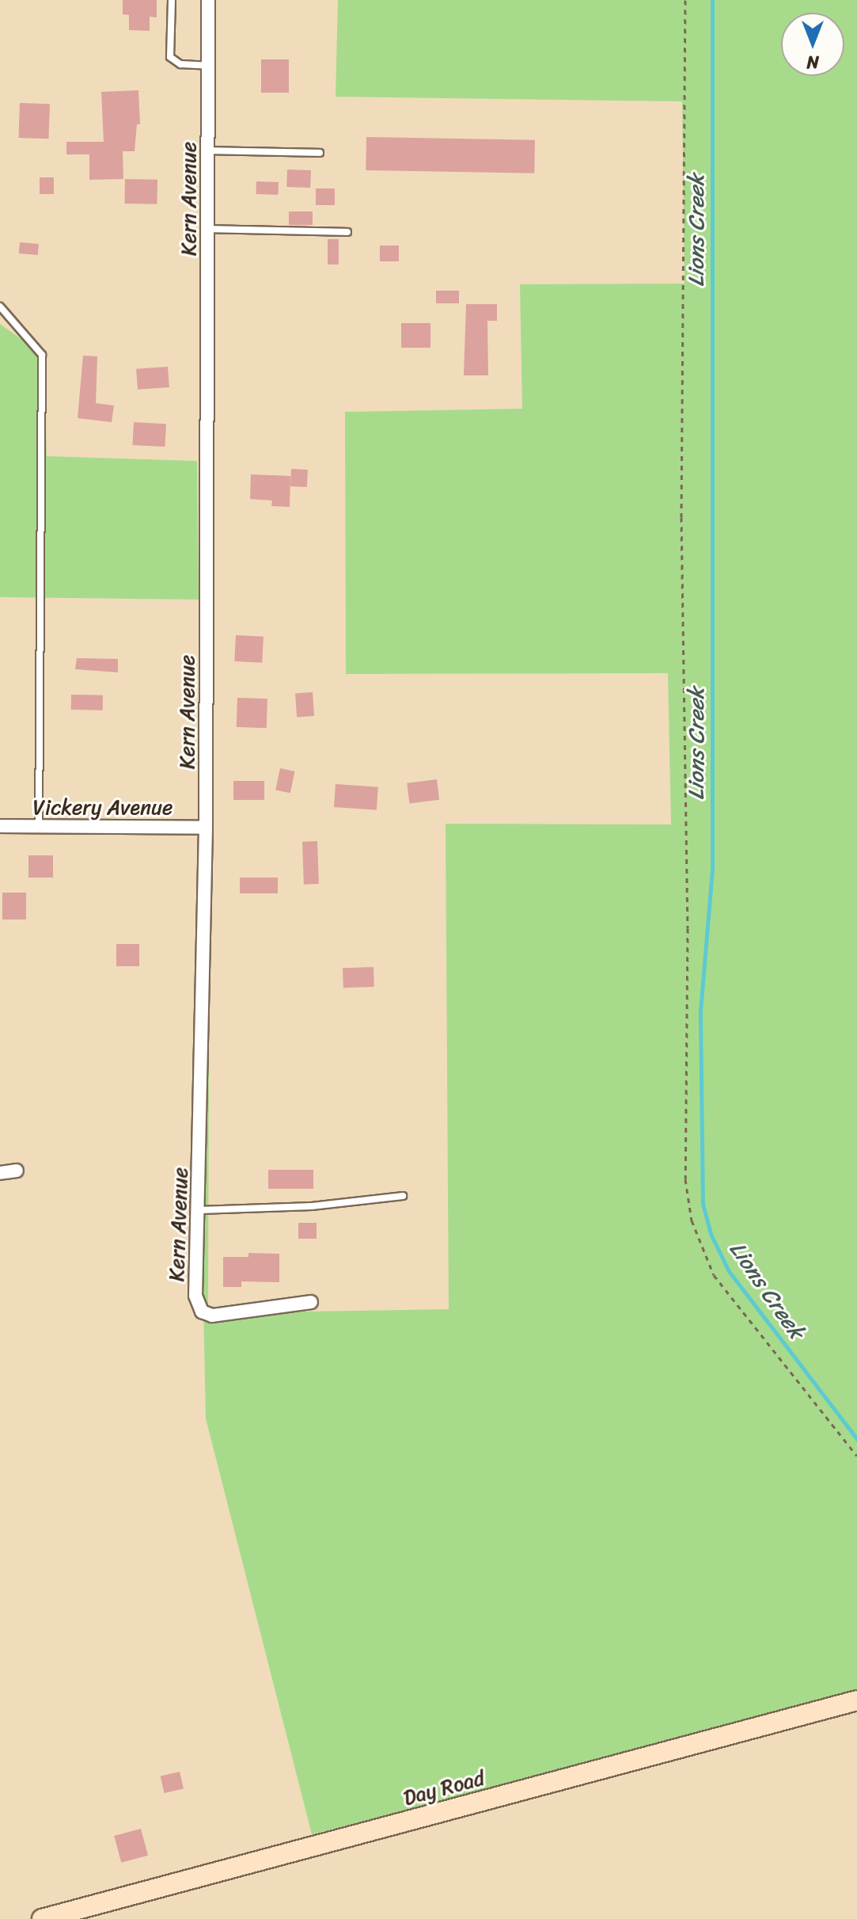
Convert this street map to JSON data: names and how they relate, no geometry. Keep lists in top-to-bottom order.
{
  "streets": {
    "street": ["Kern Avenue", "Vickery Avenue", "Day Road"]
  },
  "crossings": [
    ["Kern Avenue", "Vickery Avenue"]
  ],
  "water": ["Lions Creek"],
  "north": "bottom"
}
